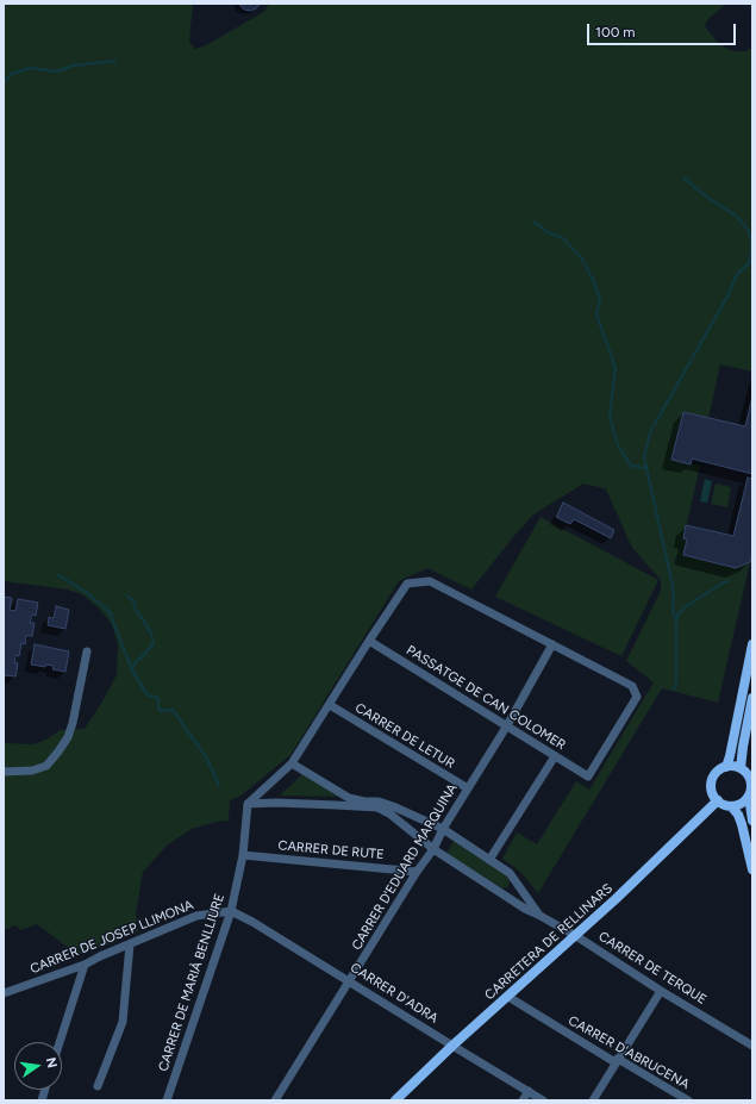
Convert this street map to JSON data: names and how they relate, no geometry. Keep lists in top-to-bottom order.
{
  "streets": {
    "street": [
      "PASSATGE DE CAN COLOMER",
      "CARRER DE LETUR",
      "CARRER DE RUTE",
      "CARRER D'EDUARD MARQUINA",
      "CARRER DE JOSEP LLIMONA",
      "CARRETERA DE RELLINARS",
      "CARRER DE TERQUE",
      "CARRER DE MARIÀ BENLLIURE",
      "CARRER D'ADRA",
      "CARRER D'ABRUCENA"
    ]
  },
  "crossings": [
    ["PASSATGE DE CAN COLOMER", "CARRER D'EDUARD MARQUINA"],
    ["CARRER DE LETUR", "CARRER D'EDUARD MARQUINA"],
    ["CARRER DE RUTE", "CARRER D'EDUARD MARQUINA"],
    ["CARRER DE RUTE", "CARRER DE MARIÀ BENLLIURE"],
    ["CARRER D'EDUARD MARQUINA", "CARRER DE TERQUE"],
    ["CARRER D'EDUARD MARQUINA", "CARRER D'ADRA"],
    ["CARRER DE JOSEP LLIMONA", "CARRER DE MARIÀ BENLLIURE"],
    ["CARRER DE JOSEP LLIMONA", "CARRER D'ADRA"],
    ["CARRETERA DE RELLINARS", "CARRER DE TERQUE"],
    ["CARRETERA DE RELLINARS", "CARRER D'ADRA"],
    ["CARRETERA DE RELLINARS", "CARRER D'ABRUCENA"],
    ["CARRER DE TERQUE", "CARRER DE MARIÀ BENLLIURE"],
    ["CARRER DE MARIÀ BENLLIURE", "CARRER D'ADRA"]
  ],
  "scale_bar": "100 m",
  "north": "right"
}
